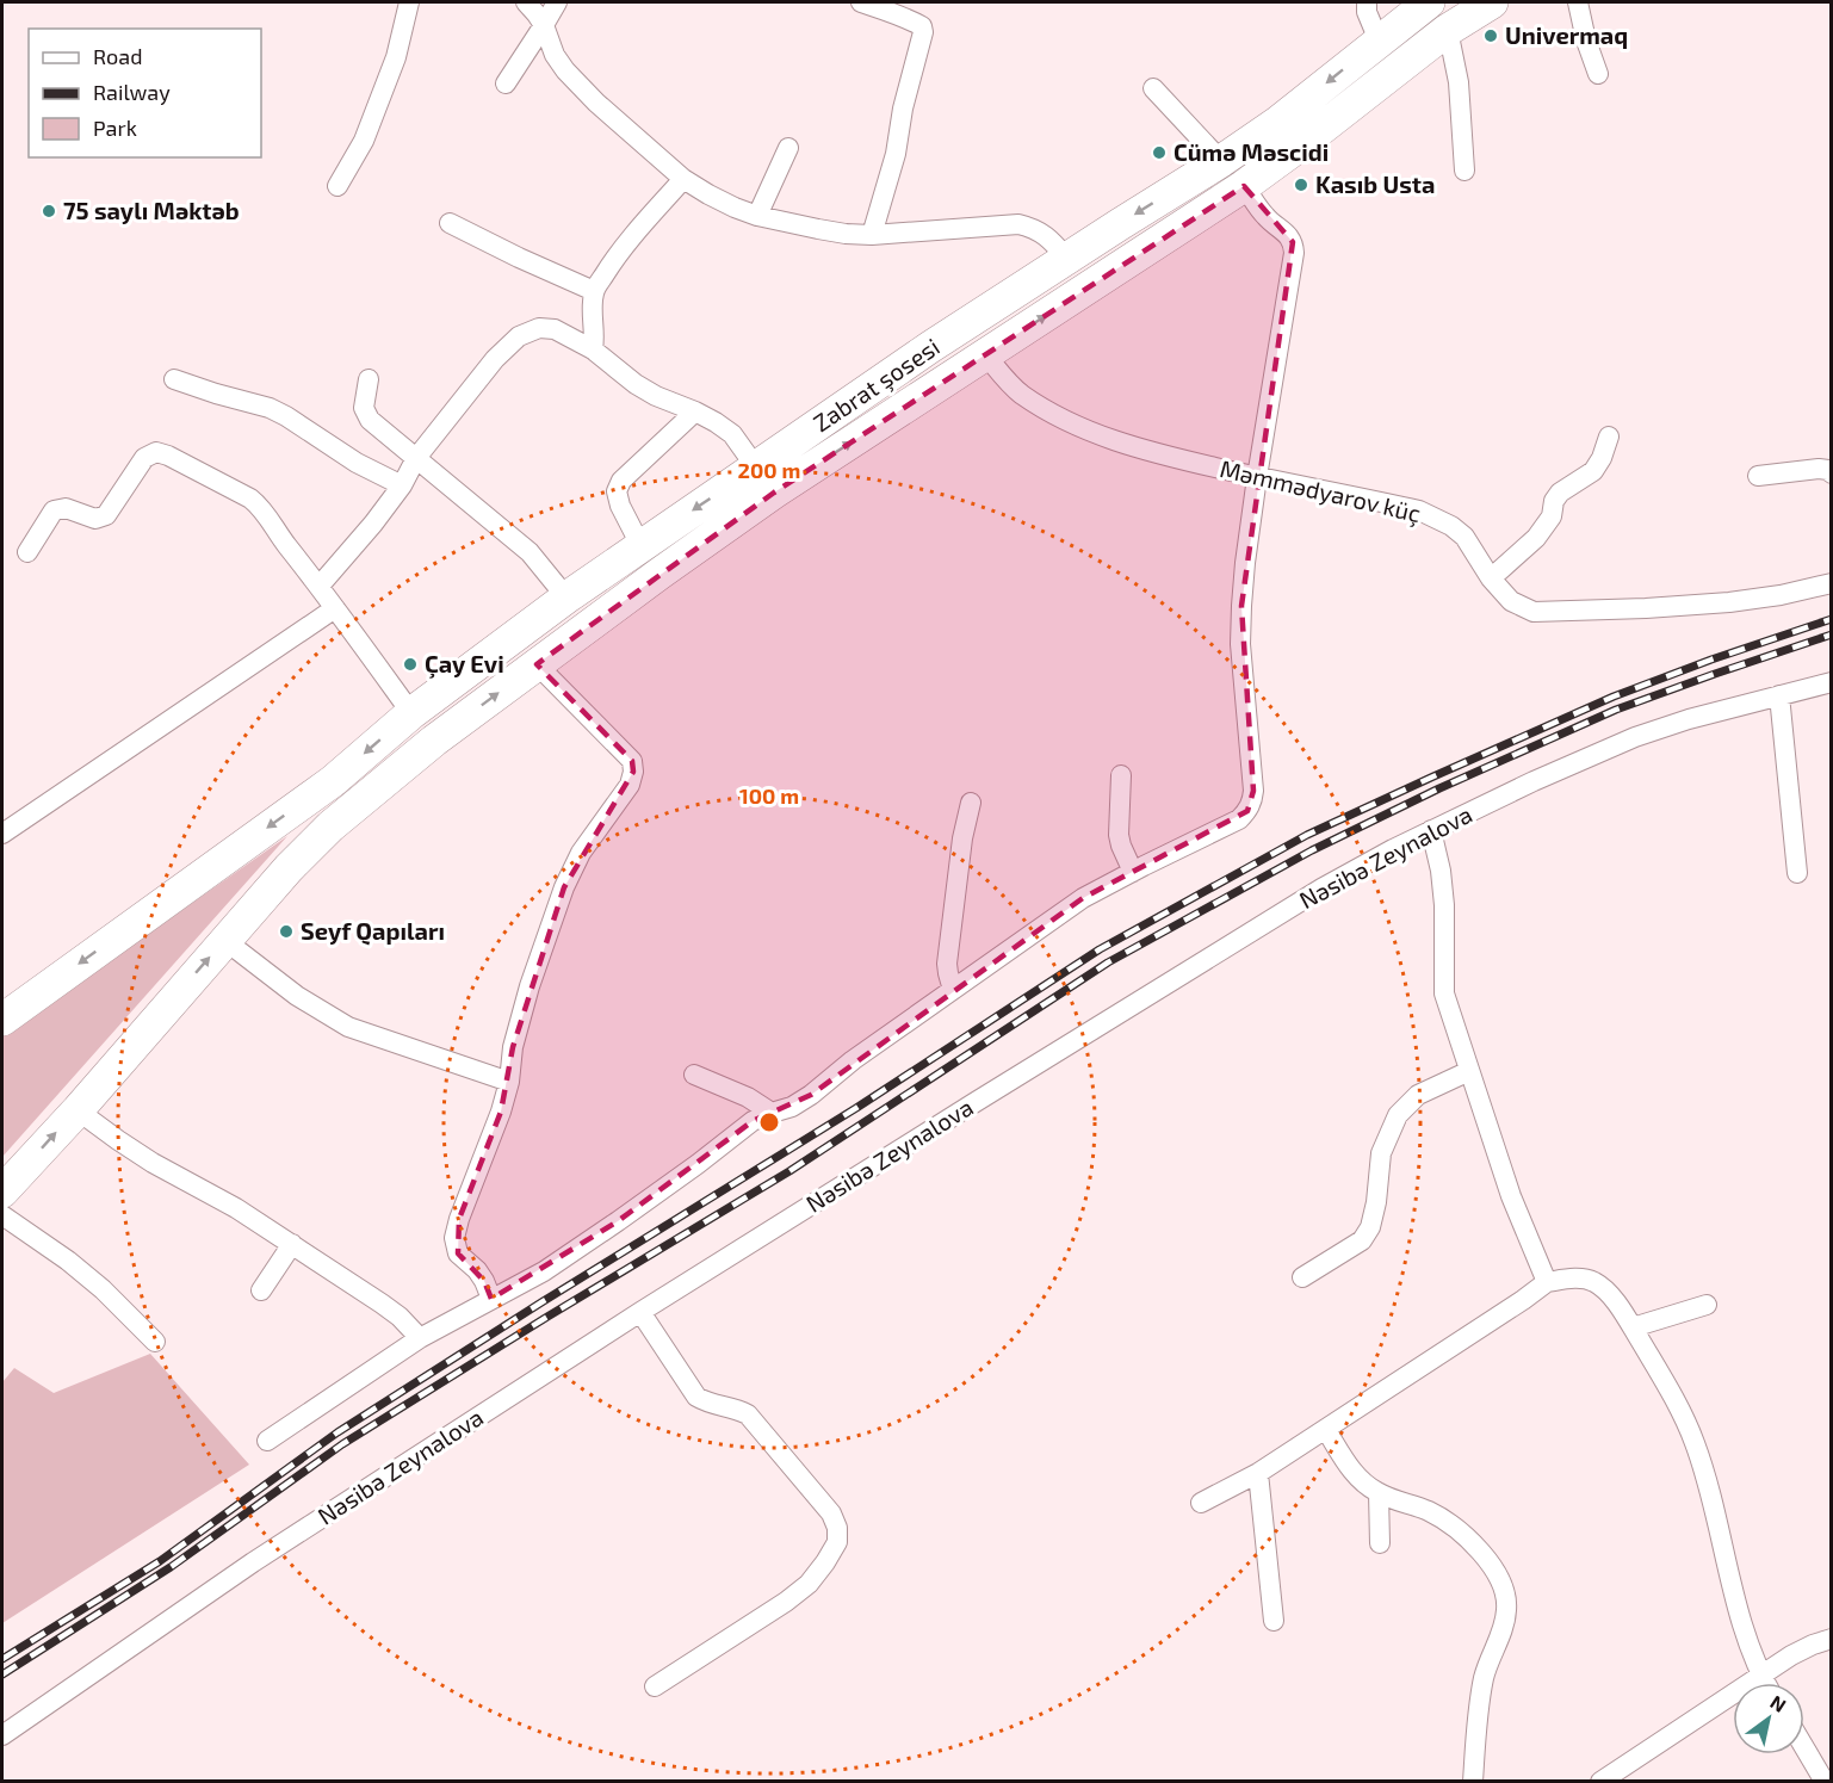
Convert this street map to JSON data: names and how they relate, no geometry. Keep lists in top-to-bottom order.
{
  "streets": {
    "main road": ["Zabrat şosesi"],
    "street": ["Məmmədyarov küç", "Nəsibə Zeynalova"]
  },
  "crossings": [
    ["Zabrat şosesi", "Məmmədyarov küç"]
  ],
  "places": [
    "Univermaq",
    "Cümə Məscidi",
    "Kasıb Usta",
    "75 saylı Məktəb",
    "Çay Evi",
    "Seyf Qapıları"
  ],
  "legend": ["Road", "Railway", "Park"],
  "north": "top right",
  "rings": ["200 m", "100 m"]
}
